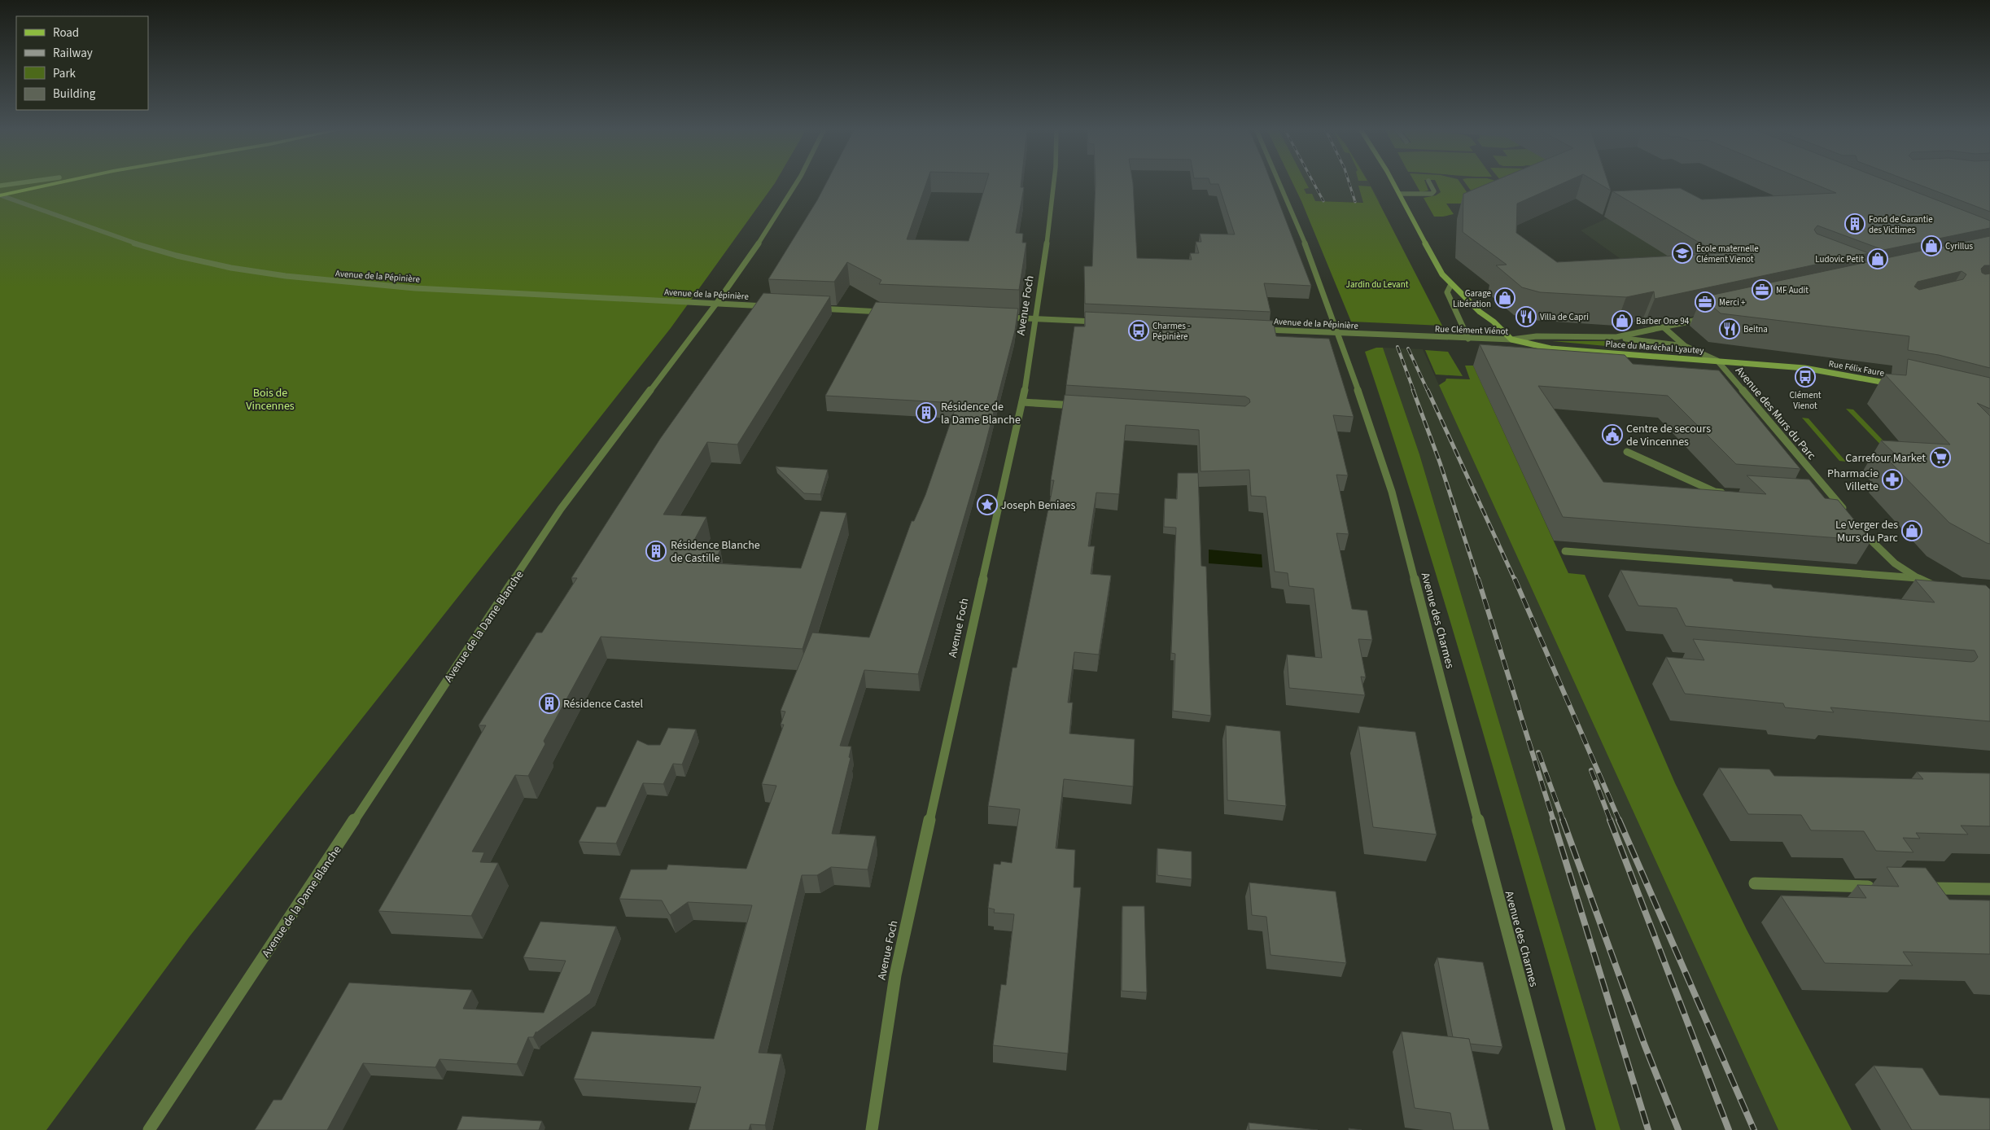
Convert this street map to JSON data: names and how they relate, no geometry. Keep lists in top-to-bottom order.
{
  "streets": {
    "main road": ["Place du Maréchal Lyautey", "Rue Félix Faure"],
    "street": [
      "Avenue de la Pépinière",
      "Avenue Foch",
      "Rue Clément Viénot",
      "Avenue des Murs du Parc",
      "Avenue des Charmes",
      "Avenue de la Dame Blanche"
    ]
  },
  "crossings": [
    ["Avenue de la Pépinière", "Rue Clément Viénot"],
    ["Avenue de la Pépinière", "Avenue des Charmes"],
    ["Avenue de la Pépinière", "Avenue de la Dame Blanche"],
    ["Rue Clément Viénot", "Place du Maréchal Lyautey"],
    ["Place du Maréchal Lyautey", "Rue Félix Faure"],
    ["Place du Maréchal Lyautey", "Avenue des Murs du Parc"],
    ["Rue Félix Faure", "Avenue des Murs du Parc"]
  ],
  "parks": ["Jardin du Levant", "Bois de Vincennes"],
  "places": {
    "building": [
      "Fond de Garantie des Victimes",
      "Résidence de la Dame Blanche",
      "Résidence Blanche de Castille",
      "Résidence Castel"
    ],
    "shop": [
      "Cyrillus",
      "Ludovic Petit",
      "Garage Libération",
      "Barber One 94",
      "Le Verger des Murs du Parc"
    ],
    "school or university": ["École maternelle Clément Vienot"],
    "office": ["MF Audit", "Merci +"],
    "restaurant": ["Villa de Capri", "Beitna"],
    "bus stop": ["Charmes - Pépinière", "Clément Vienot"],
    "public building": ["Centre de secours de Vincennes"],
    "supermarket": ["Carrefour Market"],
    "pharmacy": ["Pharmacie Villette"],
    "place": ["Joseph Beniaes"]
  },
  "legend": [
    "Road",
    "Railway",
    "Park",
    "Building"
  ]
}
